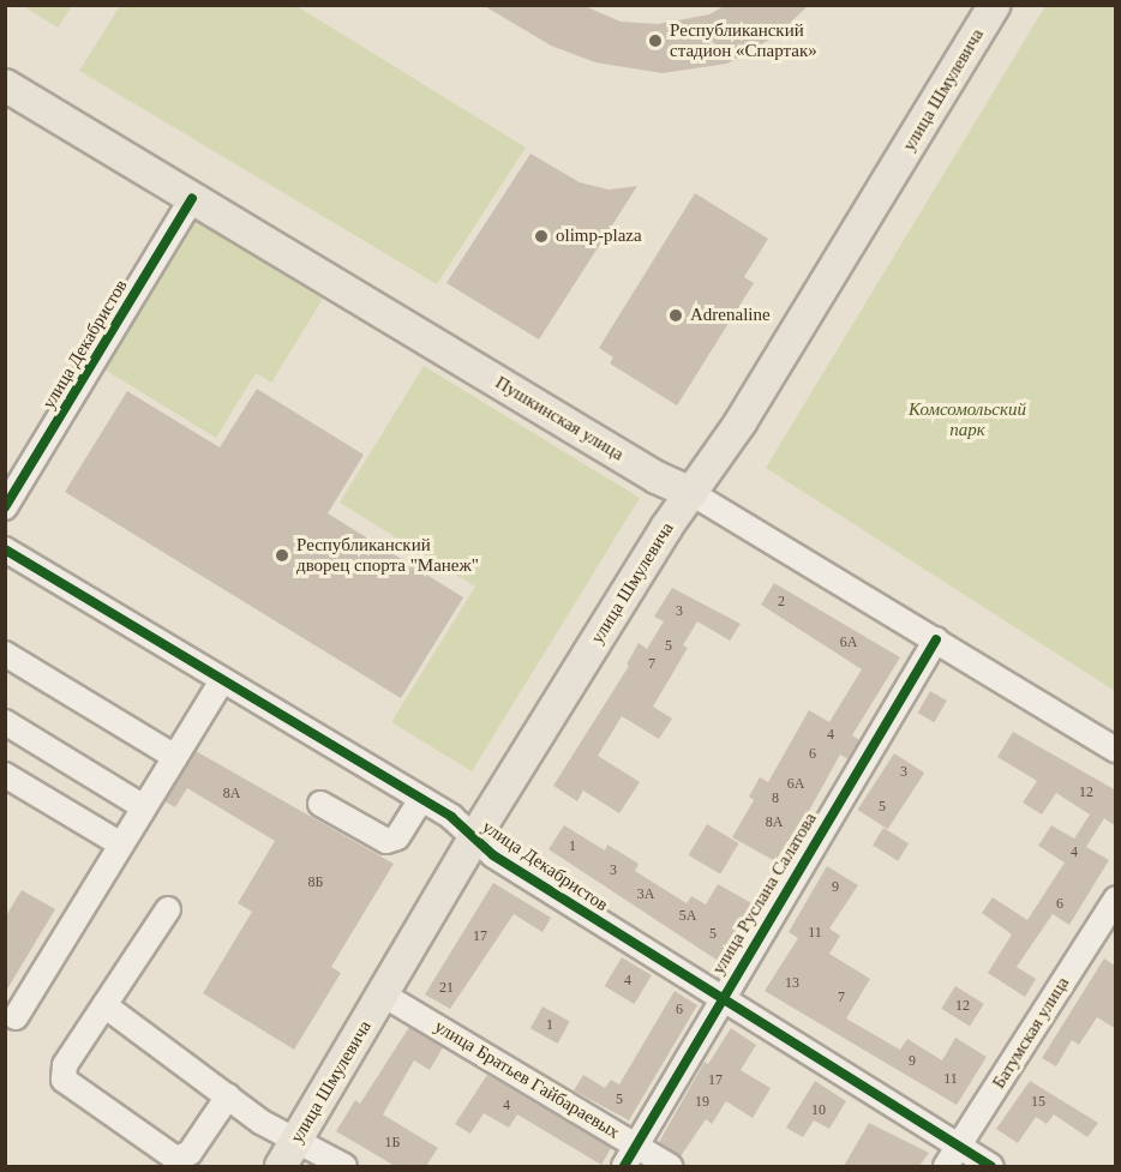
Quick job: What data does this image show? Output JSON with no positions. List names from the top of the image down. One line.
{"streets":{"main road":["улица Шмулевича","Пушкинская улица"],"street":["улица Декабристов","улица Руслана Салатова","Батумская улица","улица Братьев Гайбараевых"]},"crossings":[["улица Шмулевича","улица Декабристов"],["улица Шмулевича","Пушкинская улица"],["улица Шмулевича","улица Братьев Гайбараевых"],["улица Декабристов","Пушкинская улица"],["улица Декабристов","улица Руслана Салатова"],["улица Декабристов","Батумская улица"],["Пушкинская улица","улица Руслана Салатова"],["улица Руслана Салатова","улица Братьев Гайбараевых"]],"parks":["Комсомольский парк"],"places":["Республиканский стадион «Спартак»","olimp-plaza","Adrenaline","Республиканский дворец спорта \"Манеж\""],"house_numbers":["2","3","6А","5","7","4","6","3","6А","12","8А","8","5","8А","1","4","3","8Б","9","3А","6","5А","11","5","17","4","13","21","7","12","6","1","9","11","17","5","19","15","4","10","1Б"]}
